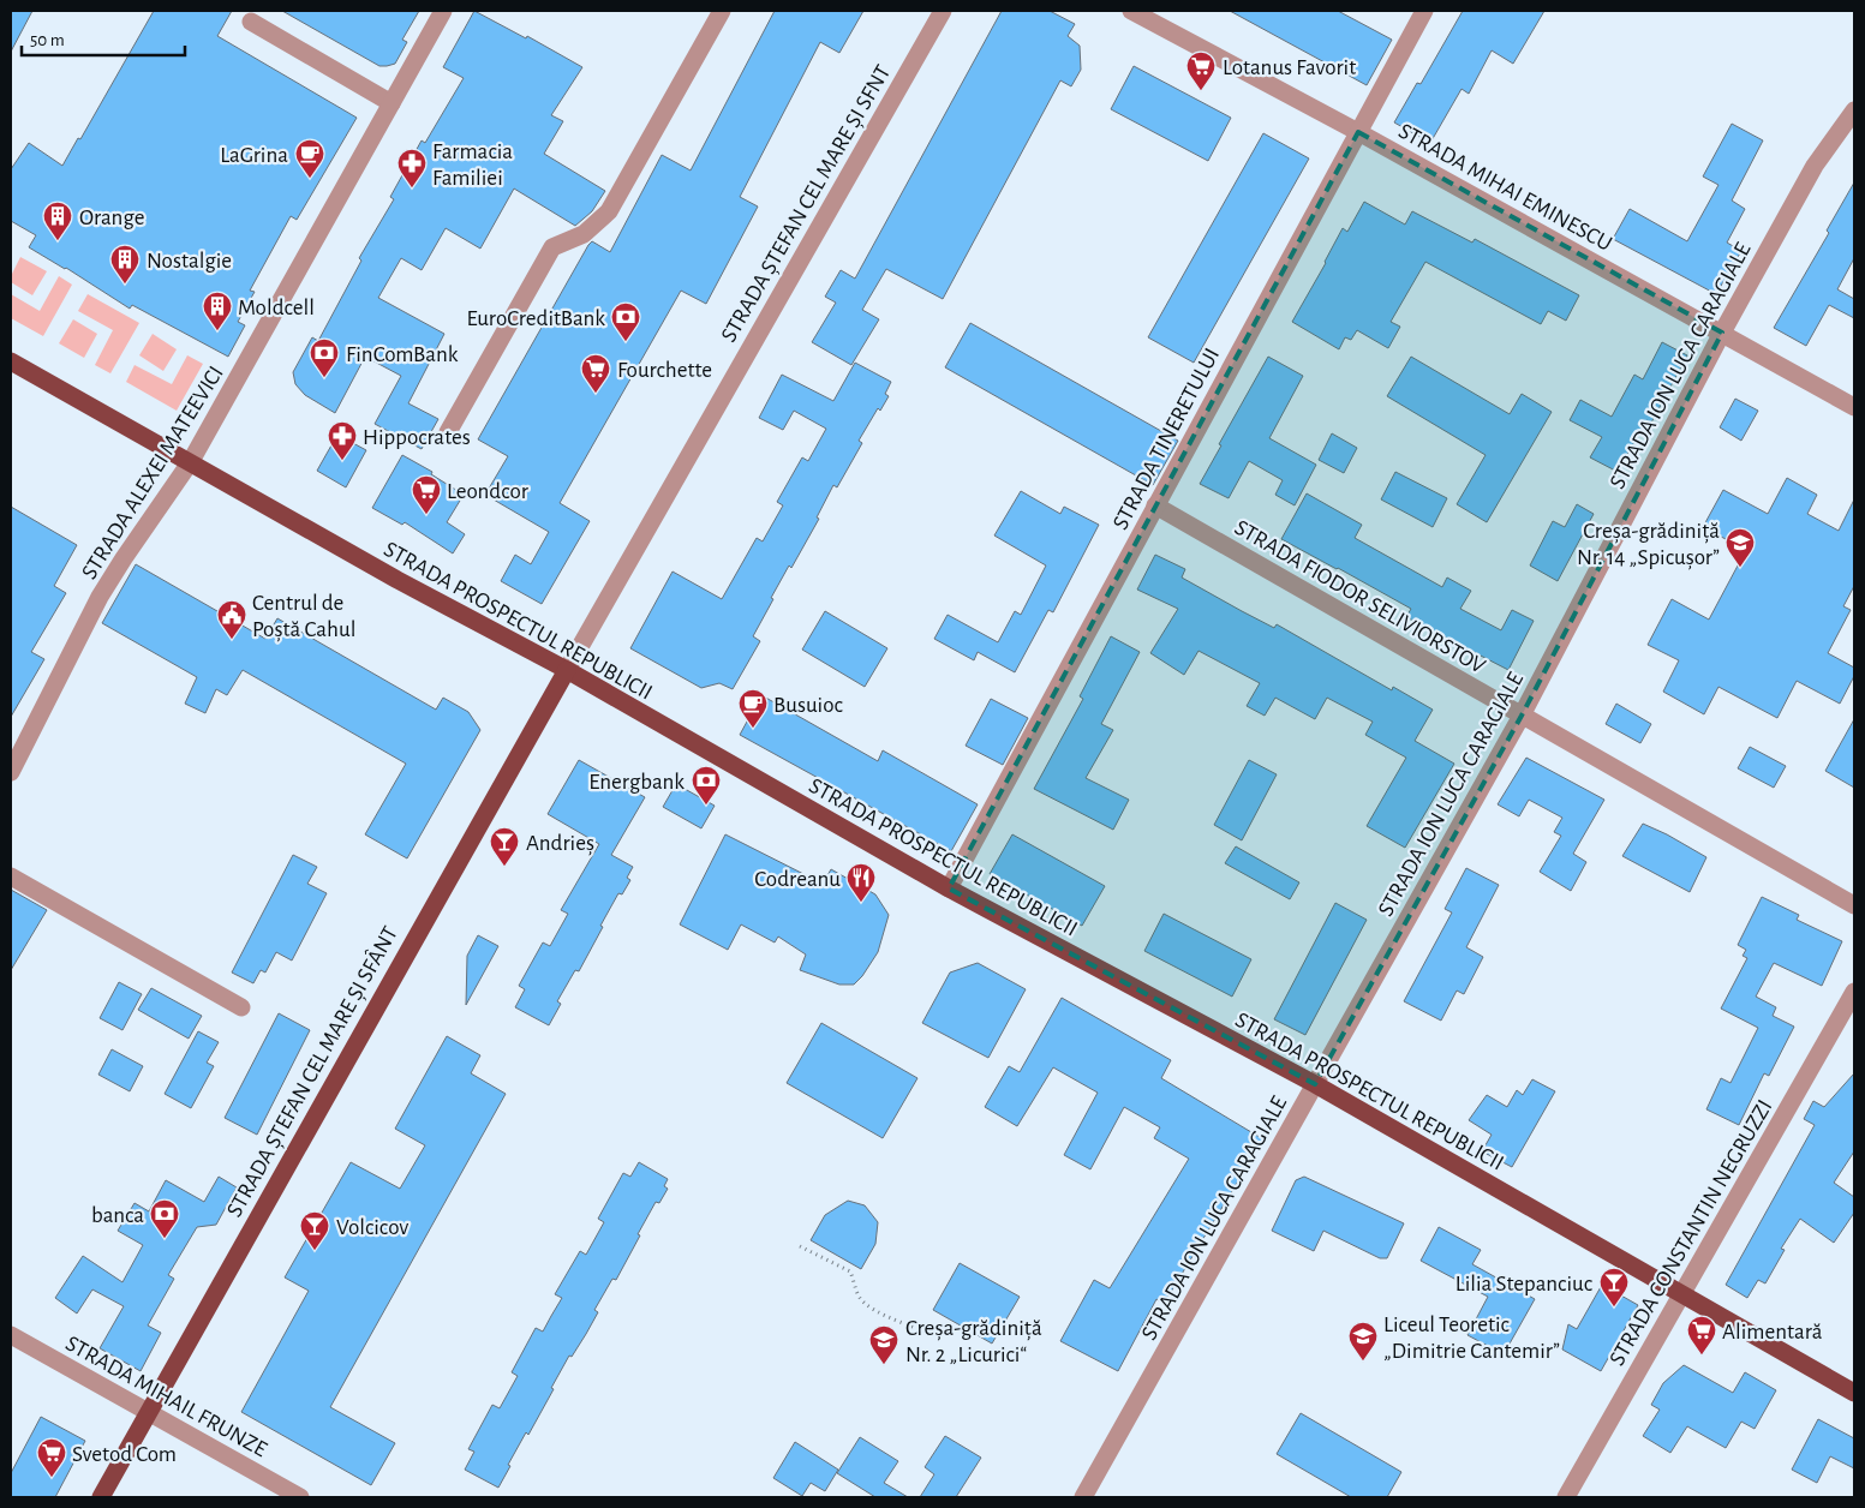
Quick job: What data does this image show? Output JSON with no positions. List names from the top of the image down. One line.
{"streets":{"main road":["STRADA PROSPECTUL REPUBLICII","STRADA ȘTEFAN CEL MARE ȘI SFÂNT"],"street":["STRADA MIHAI EMINESCU","STRADA ȘTEFAN CEL MARE ȘI SFNT","STRADA ION LUCA CARAGIALE","STRADA TINERETULUI","STRADA ALEXEI MATEEVICI","STRADA FIODOR SELIVIORSTOV","STRADA CONSTANTIN NEGRUZZI","STRADA MIHAIL FRUNZE"]},"crossings":[["STRADA MIHAI EMINESCU","STRADA ION LUCA CARAGIALE"],["STRADA MIHAI EMINESCU","STRADA TINERETULUI"],["STRADA ȘTEFAN CEL MARE ȘI SFNT","STRADA PROSPECTUL REPUBLICII"],["STRADA ȘTEFAN CEL MARE ȘI SFNT","STRADA ȘTEFAN CEL MARE ȘI SFÂNT"],["STRADA ION LUCA CARAGIALE","STRADA FIODOR SELIVIORSTOV"],["STRADA ION LUCA CARAGIALE","STRADA PROSPECTUL REPUBLICII"],["STRADA TINERETULUI","STRADA FIODOR SELIVIORSTOV"],["STRADA TINERETULUI","STRADA PROSPECTUL REPUBLICII"],["STRADA ALEXEI MATEEVICI","STRADA PROSPECTUL REPUBLICII"],["STRADA PROSPECTUL REPUBLICII","STRADA ȘTEFAN CEL MARE ȘI SFÂNT"],["STRADA PROSPECTUL REPUBLICII","STRADA CONSTANTIN NEGRUZZI"],["STRADA ȘTEFAN CEL MARE ȘI SFÂNT","STRADA MIHAIL FRUNZE"]],"places":{"supermarket":["Lotanus Favorit","Fourchette","Leondcor","Alimentară","Svetod Com"],"cafe":["LaGrina","Busuioc"],"pharmacy":["Farmacia Familiei","Hippocrates"],"building":["Orange","Nostalgie","Moldcell"],"bank":["EuroCreditBank","FinComBank","Energbank","banca"],"school or university":["Creșa-grădiniță Nr. 14 „Spicușor”","Liceul Teoretic „Dimitrie Cantemir”","Creșa-grădiniță Nr. 2 „Licurici“"],"public building":["Centrul de Poștă Cahul"],"bar":["Andrieș","Volcicov","Lilia Stepanciuc"],"restaurant":["Codreanu"]},"scale_bar":"50 m"}
